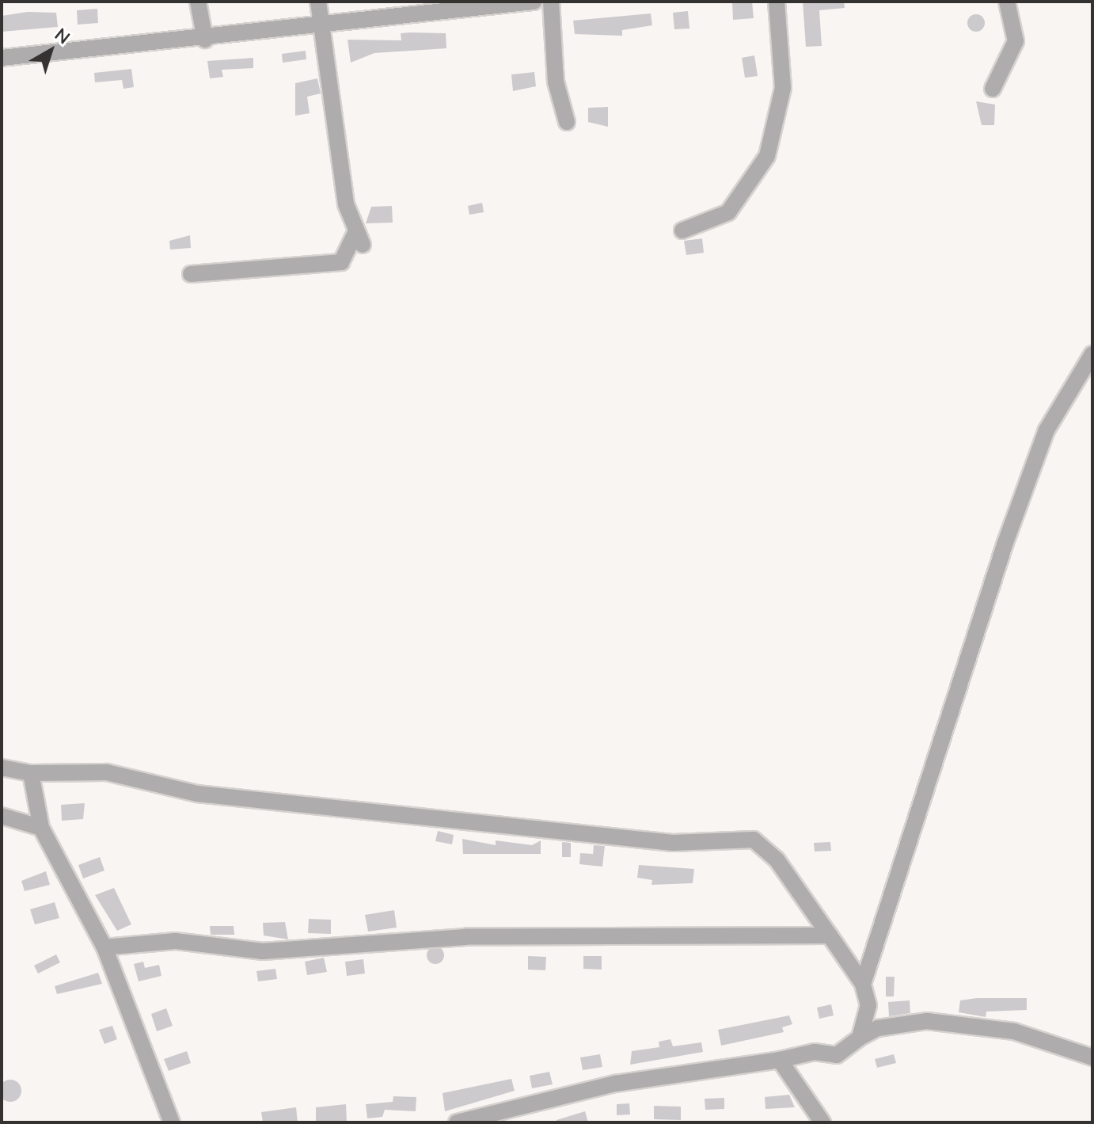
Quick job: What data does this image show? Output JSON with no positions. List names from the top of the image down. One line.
{"north":"top right"}
